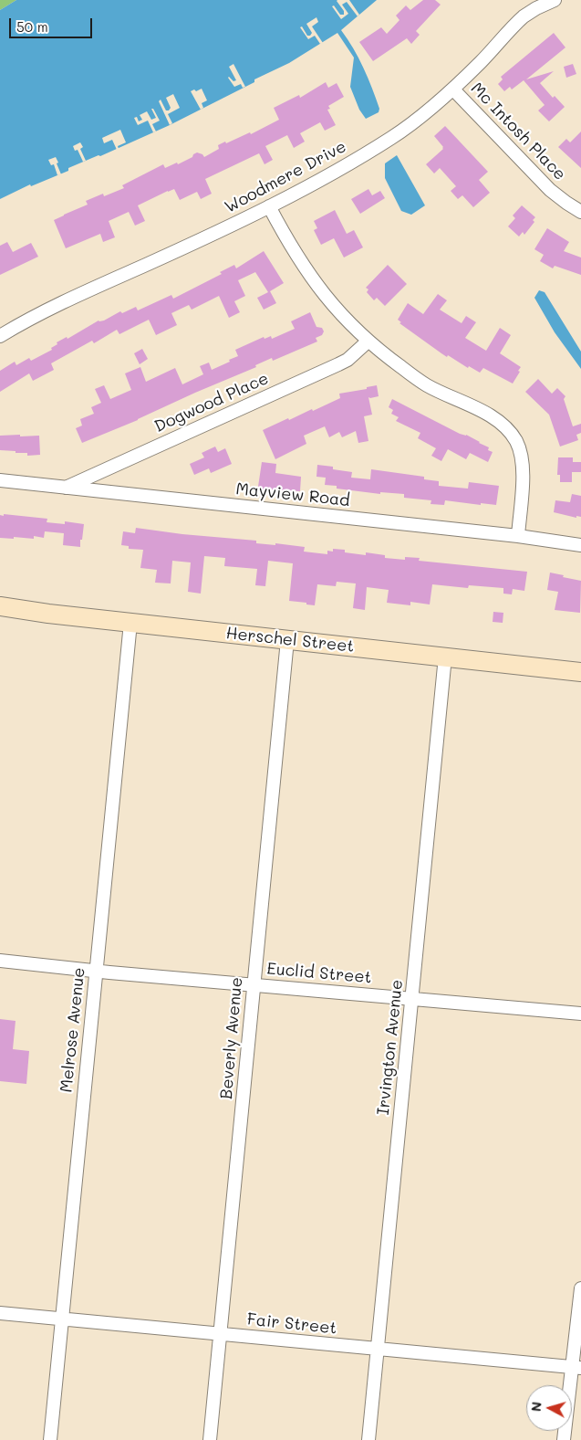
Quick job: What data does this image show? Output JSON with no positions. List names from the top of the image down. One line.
{"streets":{"main road":["Herschel Street"],"street":["Mc Intosh Place","Woodmere Drive","Dogwood Place","Mayview Road","Euclid Street","Melrose Avenue","Beverly Avenue","Irvington Avenue","Fair Street"]},"crossings":[["Mc Intosh Place","Woodmere Drive"],["Dogwood Place","Mayview Road"],["Herschel Street","Melrose Avenue"],["Herschel Street","Beverly Avenue"],["Herschel Street","Irvington Avenue"],["Euclid Street","Melrose Avenue"],["Euclid Street","Beverly Avenue"],["Euclid Street","Irvington Avenue"],["Melrose Avenue","Fair Street"],["Beverly Avenue","Fair Street"],["Irvington Avenue","Fair Street"]],"scale_bar":"50 m","north":"left"}
